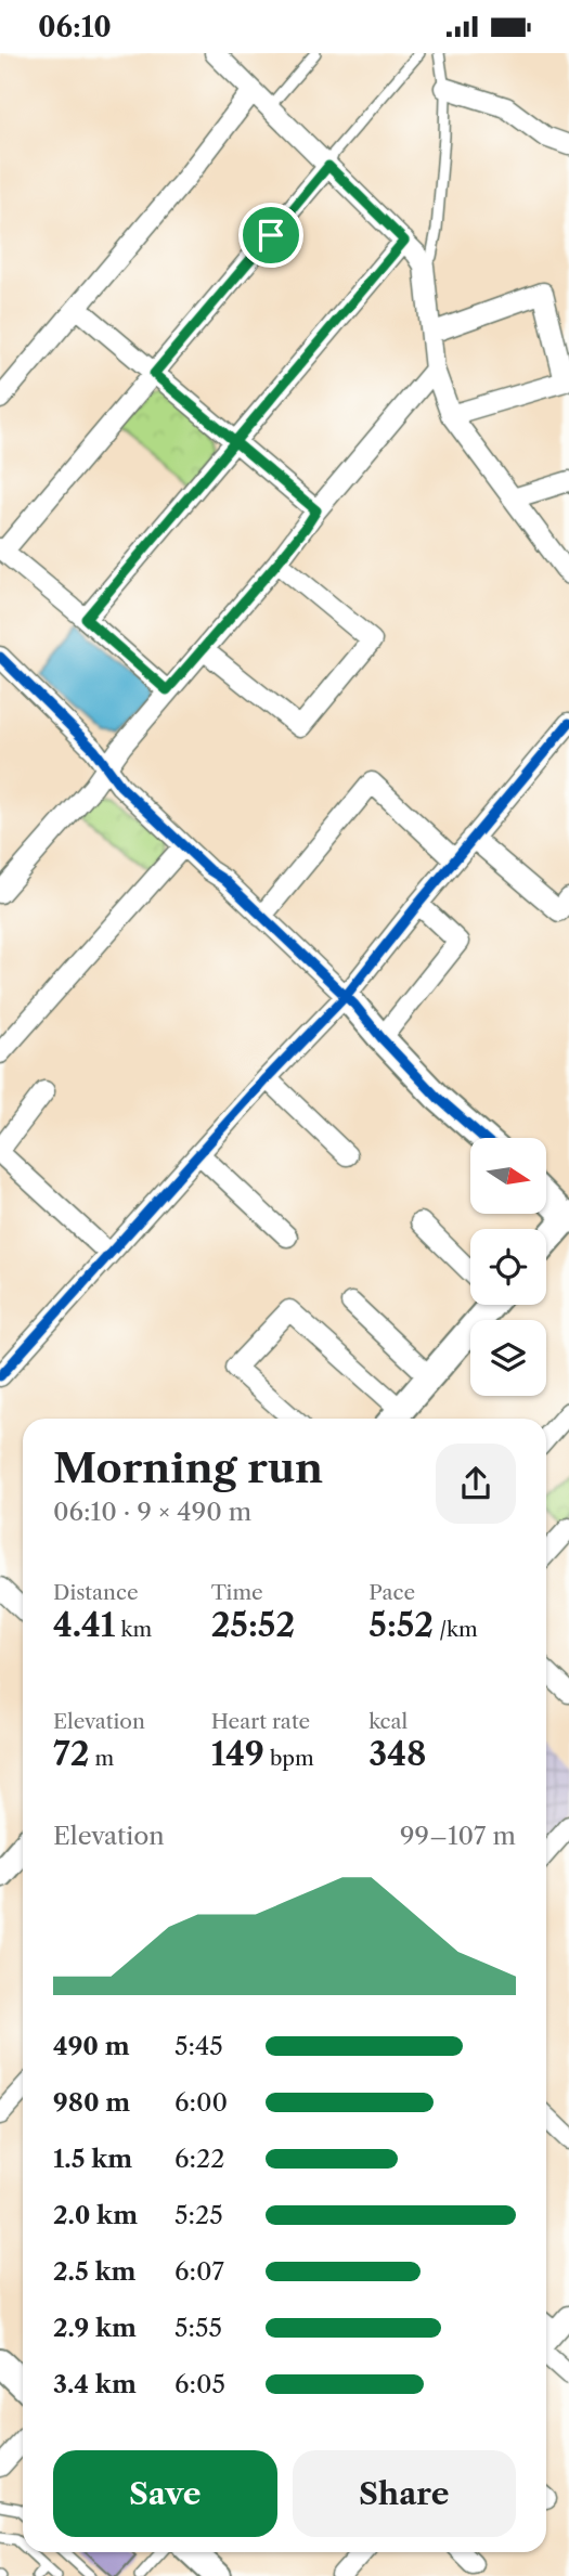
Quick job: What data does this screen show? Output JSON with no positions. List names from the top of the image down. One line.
{"north":"right","page":{"status":"06:10","heading":["Morning run","06:10 · 9 × 490 m"],"stats":[["Distance","4.41 km"],["Time","25:52"],["Pace","5:52 /km"],["Elevation","72 m"],["Heart rate","149 bpm"],["kcal","348"]],"chart":["Elevation","99–107 m"],"list":[{"name":"490 m","note":"5:45"},{"name":"980 m","note":"6:00"},{"name":"1.5 km","note":"6:22"},{"name":"2.0 km","note":"5:25"},{"name":"2.5 km","note":"6:07"},{"name":"2.9 km","note":"5:55"},{"name":"3.4 km","note":"6:05"}],"buttons":["Save","Share"]}}
